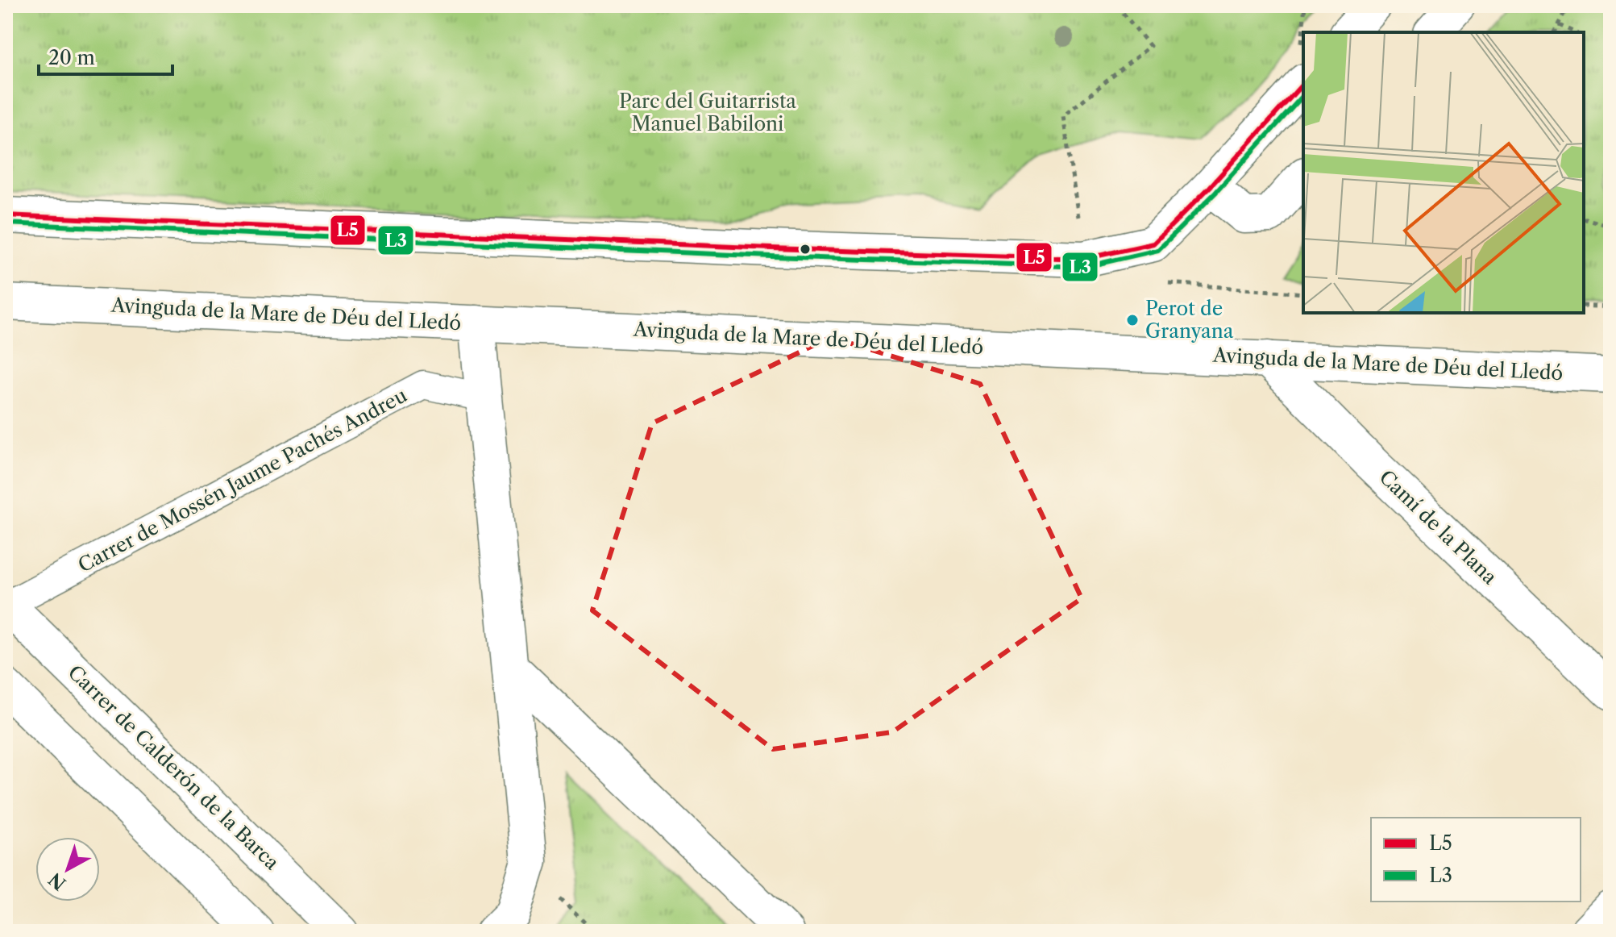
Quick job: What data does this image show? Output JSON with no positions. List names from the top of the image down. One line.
{"streets":{"street":["Avinguda de la Mare de Déu del Lledó","Carrer de Mossén Jaume Pachés Andreu","Camí de la Plana","Carrer de Calderón de la Barca"]},"crossings":[["Avinguda de la Mare de Déu del Lledó","Camí de la Plana"],["Carrer de Mossén Jaume Pachés Andreu","Carrer de Calderón de la Barca"]],"parks":["Parc del Guitarrista Manuel Babiloni"],"places":["Perot de Granyana"],"lines":["transit line L5","transit line L3"],"legend":["L5","L3"],"scale_bar":"20 m","north":"bottom left"}
